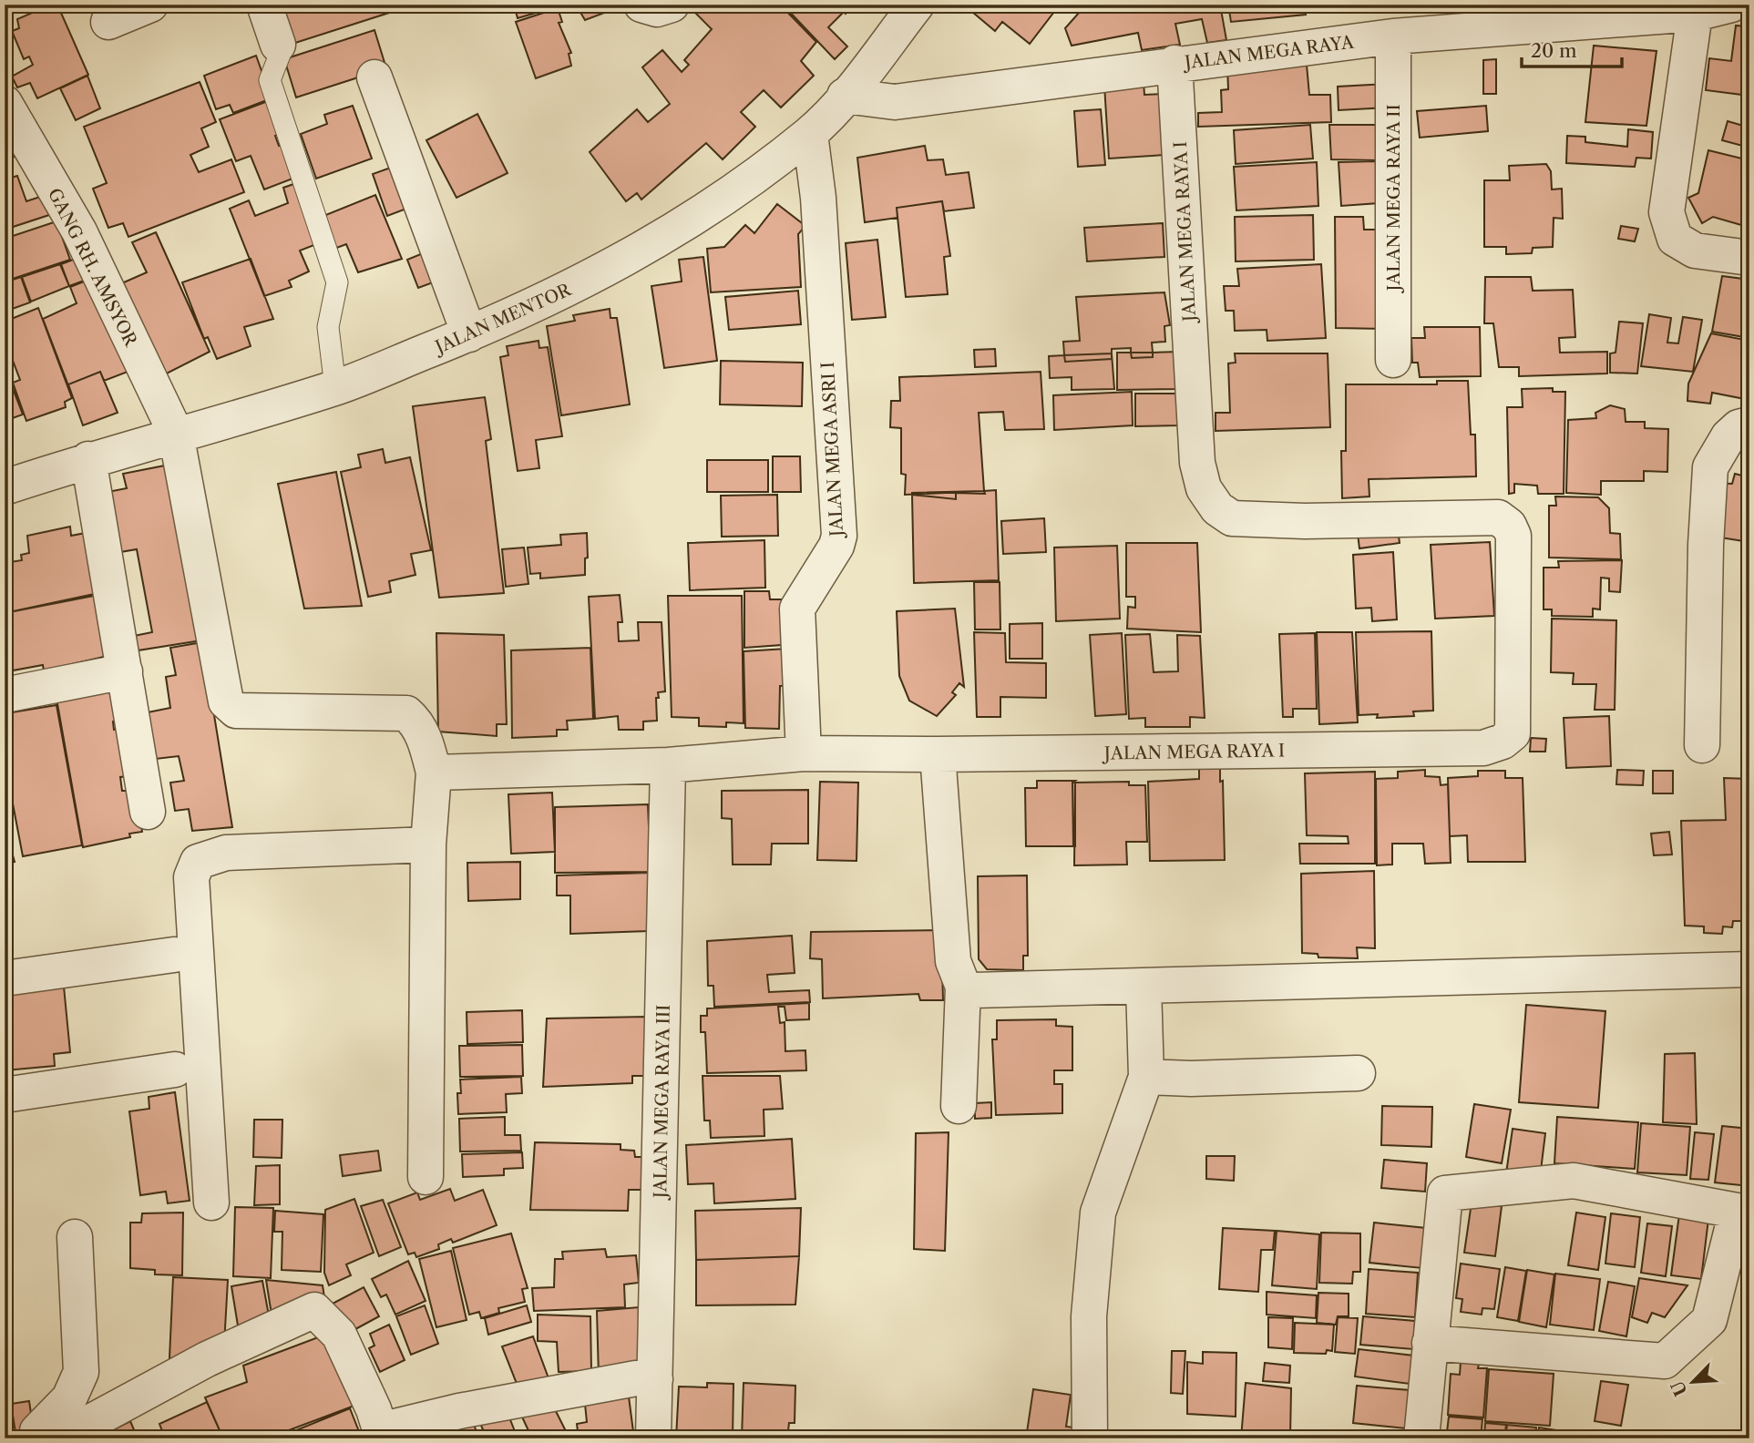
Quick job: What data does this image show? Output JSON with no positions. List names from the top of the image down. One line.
{"streets":{"street":["JALAN MEGA RAYA","JALAN MEGA RAYA II","JALAN MEGA RAYA I","GANG RH. AMSYOR","JALAN MENTOR","JALAN MEGA ASRI I","JALAN MEGA RAYA III"]},"crossings":[["JALAN MEGA RAYA","JALAN MEGA RAYA II"],["JALAN MEGA RAYA","JALAN MEGA RAYA I"],["JALAN MEGA RAYA","JALAN MENTOR"],["GANG RH. AMSYOR","JALAN MENTOR"],["JALAN MENTOR","JALAN MEGA ASRI I"]],"scale_bar":"20 m","north":"bottom left"}
